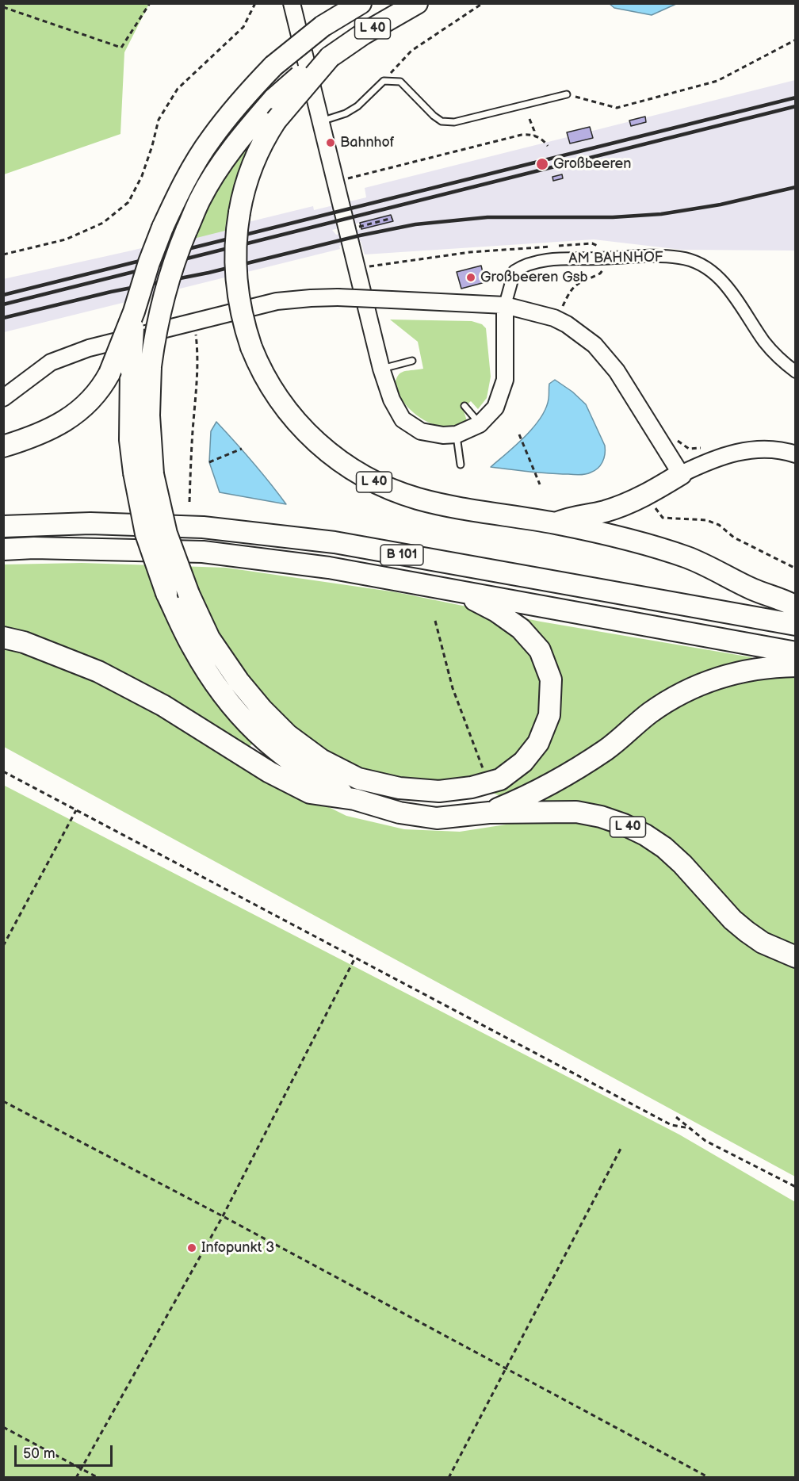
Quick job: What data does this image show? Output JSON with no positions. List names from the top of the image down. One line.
{"streets":{"highway":["L 40","B 101"],"main road":["AM BAHNHOF"]},"places":["Bahnhof","Großbeeren","Großbeeren Gsb","Infopunkt 3"],"scale_bar":"50 m"}
